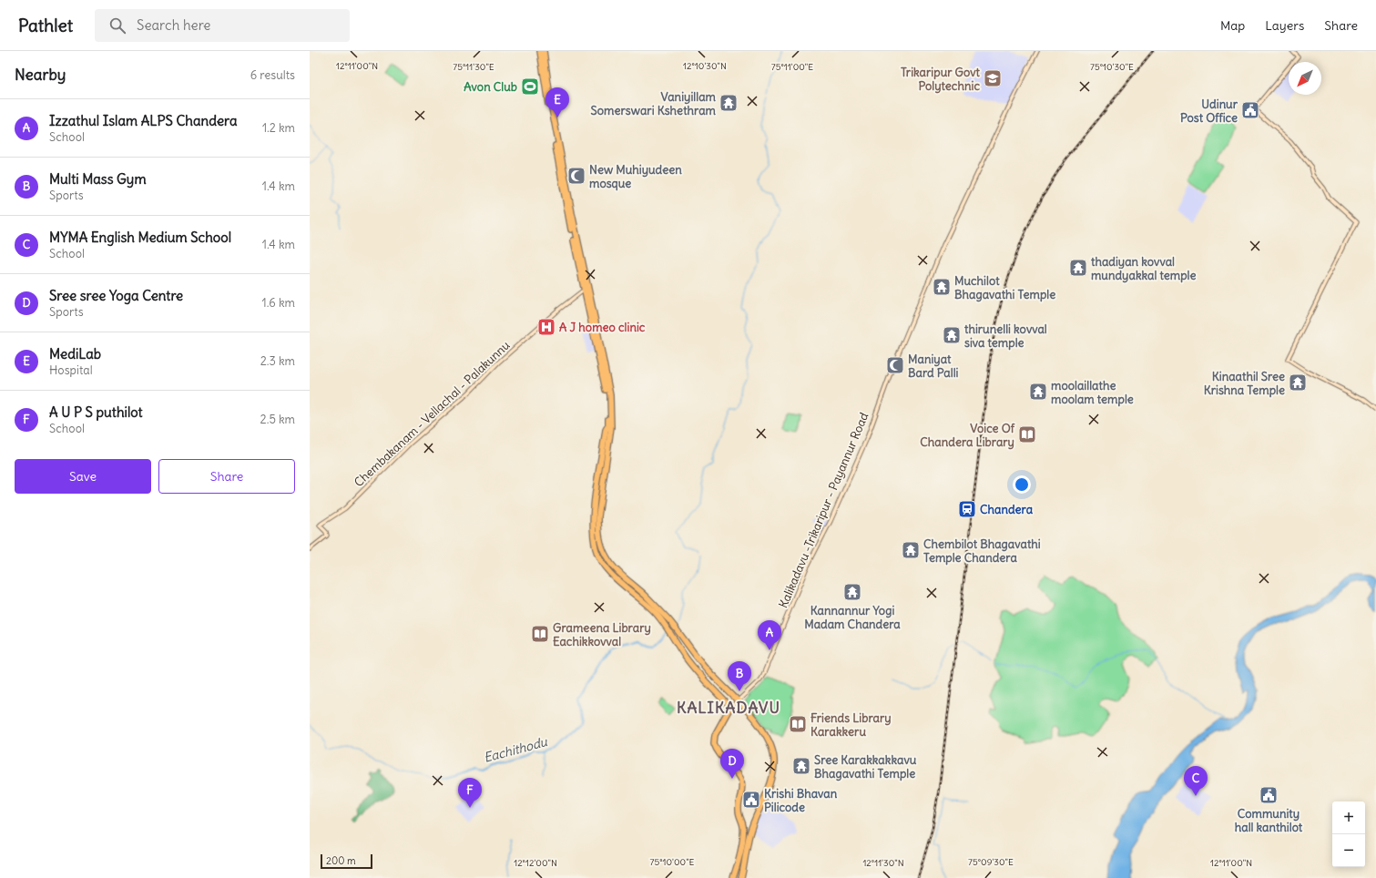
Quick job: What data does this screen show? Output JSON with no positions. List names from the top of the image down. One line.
{"streets":{"main road":["Chembakanam - Vellachal - Palakunnu","Kalikadavu -Trikaripur - Payannur Road"]},"districts":["KALIKADAVU"],"water":["Eachithodu"],"places":{"school or university":["Trikaripur Govt Polytechnic"],"sports":["Avon Club"],"temple":["Vaniyillam Somerswari Kshethram","thadiyan kovval mundyakkal temple","Muchilot Bhagavathi Temple","thirunelli kovval siva temple","Kinaathil Sree Krishna Temple","moolaillathe moolam temple","Chembilot Bhagavathi Temple Chandera","Kannannur Yogi Madam Chandera","Sree Karakkakkavu Bhagavathi Temple"],"public building":["Udinur Post Office","Community hall kanthilot","Krishi Bhavan Pilicode"],"mosque":["New Muhiyudeen mosque","Maniyat Bard Palli"],"hospital":["A J homeo clinic"],"library":["Voice Of Chandera Library","Grameena Library Eachikkovval","Friends Library Karakkeru"],"station":["Chandera"]},"scale_bar":"200 m","north":"bottom left","page":{"header":"Pathlet","search":"Search here","nav":["Map","Layers","Share"],"heading":["Nearby","6 results"],"pins":["E","A","B","D","C","F"],"list":[{"mark":"A","name":"Izzathul Islam ALPS Chandera","note":"School","value":"1.2 km"},{"mark":"B","name":"Multi Mass Gym","note":"Sports","value":"1.4 km"},{"mark":"C","name":"MYMA English Medium School","note":"School","value":"1.4 km"},{"mark":"D","name":"Sree sree Yoga Centre","note":"Sports","value":"1.6 km"},{"mark":"E","name":"MediLab","note":"Hospital","value":"2.3 km"},{"mark":"F","name":"A U P S puthilot","note":"School","value":"2.5 km"}],"buttons":["Save","Share"],"map_buttons":["+","−"],"scale":"200 m"},"coordinates":["12°11'00\"N","12°10'30\"N","75°11'30\"E","75°11'00\"E","75°10'30\"E","75°10'00\"E","75°09'30\"E","12°12'00\"N","12°11'30\"N"]}
